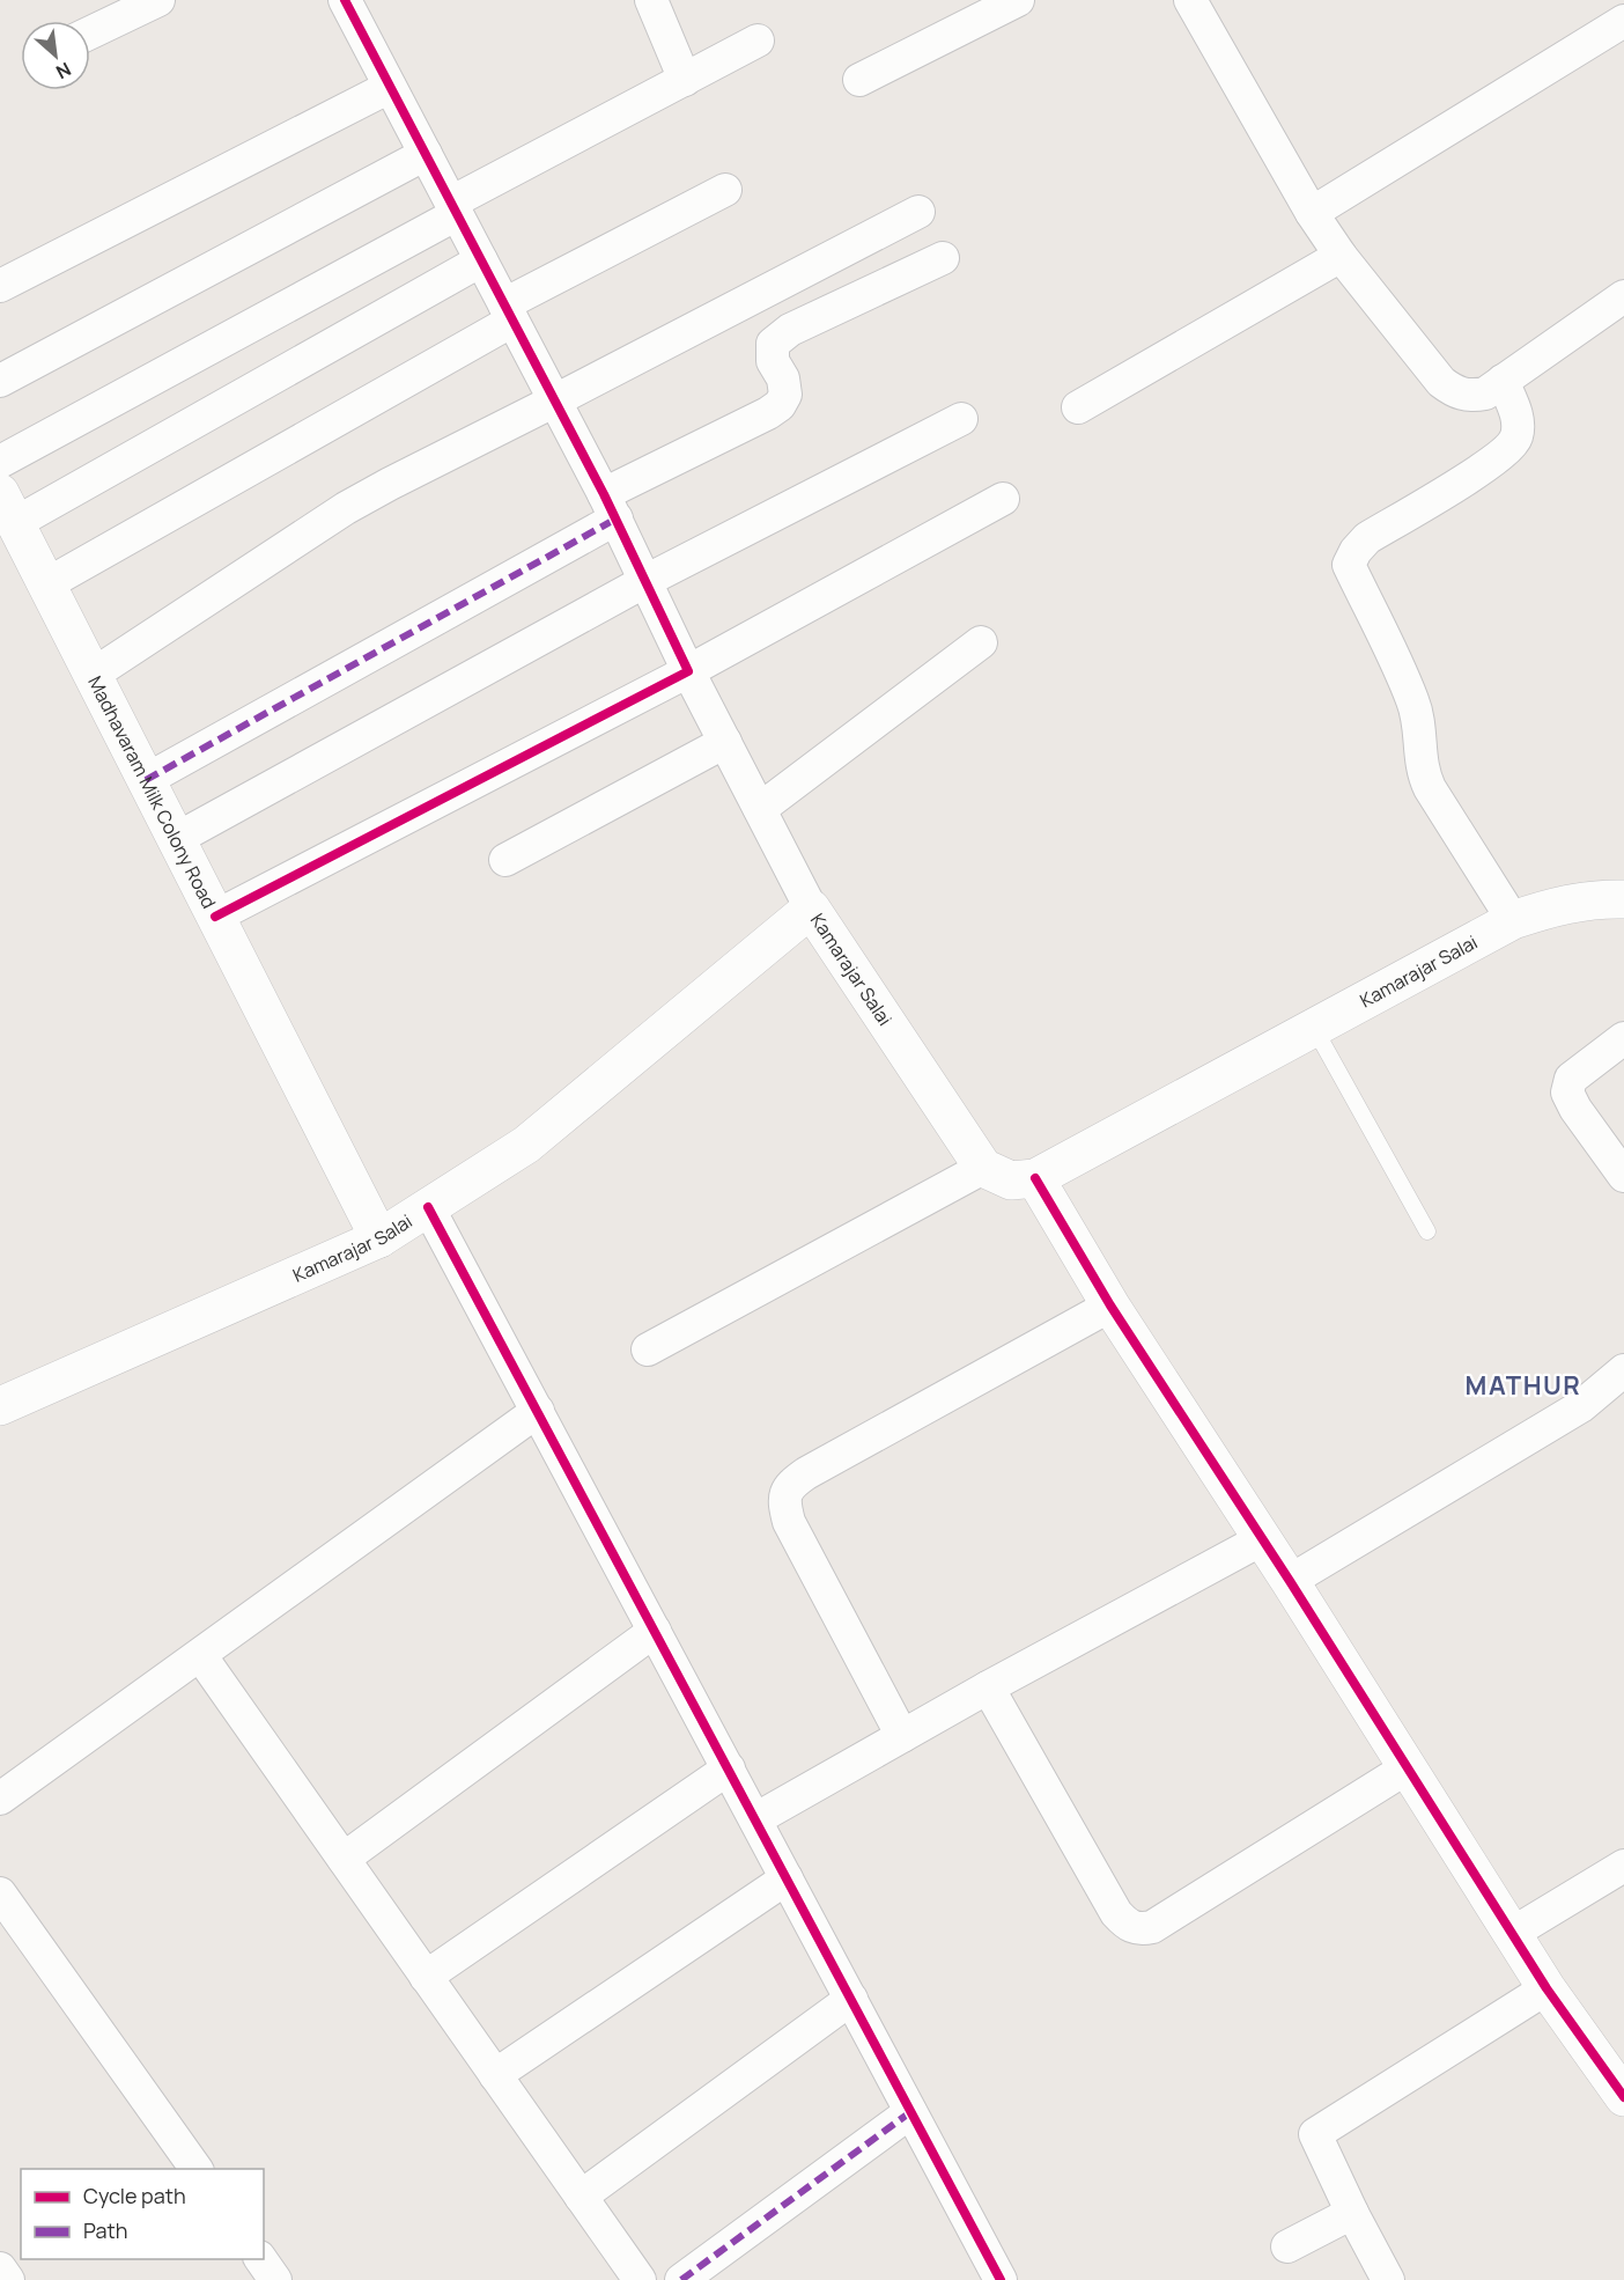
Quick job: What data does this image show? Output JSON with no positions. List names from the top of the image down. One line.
{"streets":{"main road":["Madhavaram Milk Colony Road","Kamarajar Salai"]},"crossings":[["Madhavaram Milk Colony Road","Kamarajar Salai"]],"districts":["MATHUR"],"legend":["Cycle path","Path"],"north":"bottom right"}
